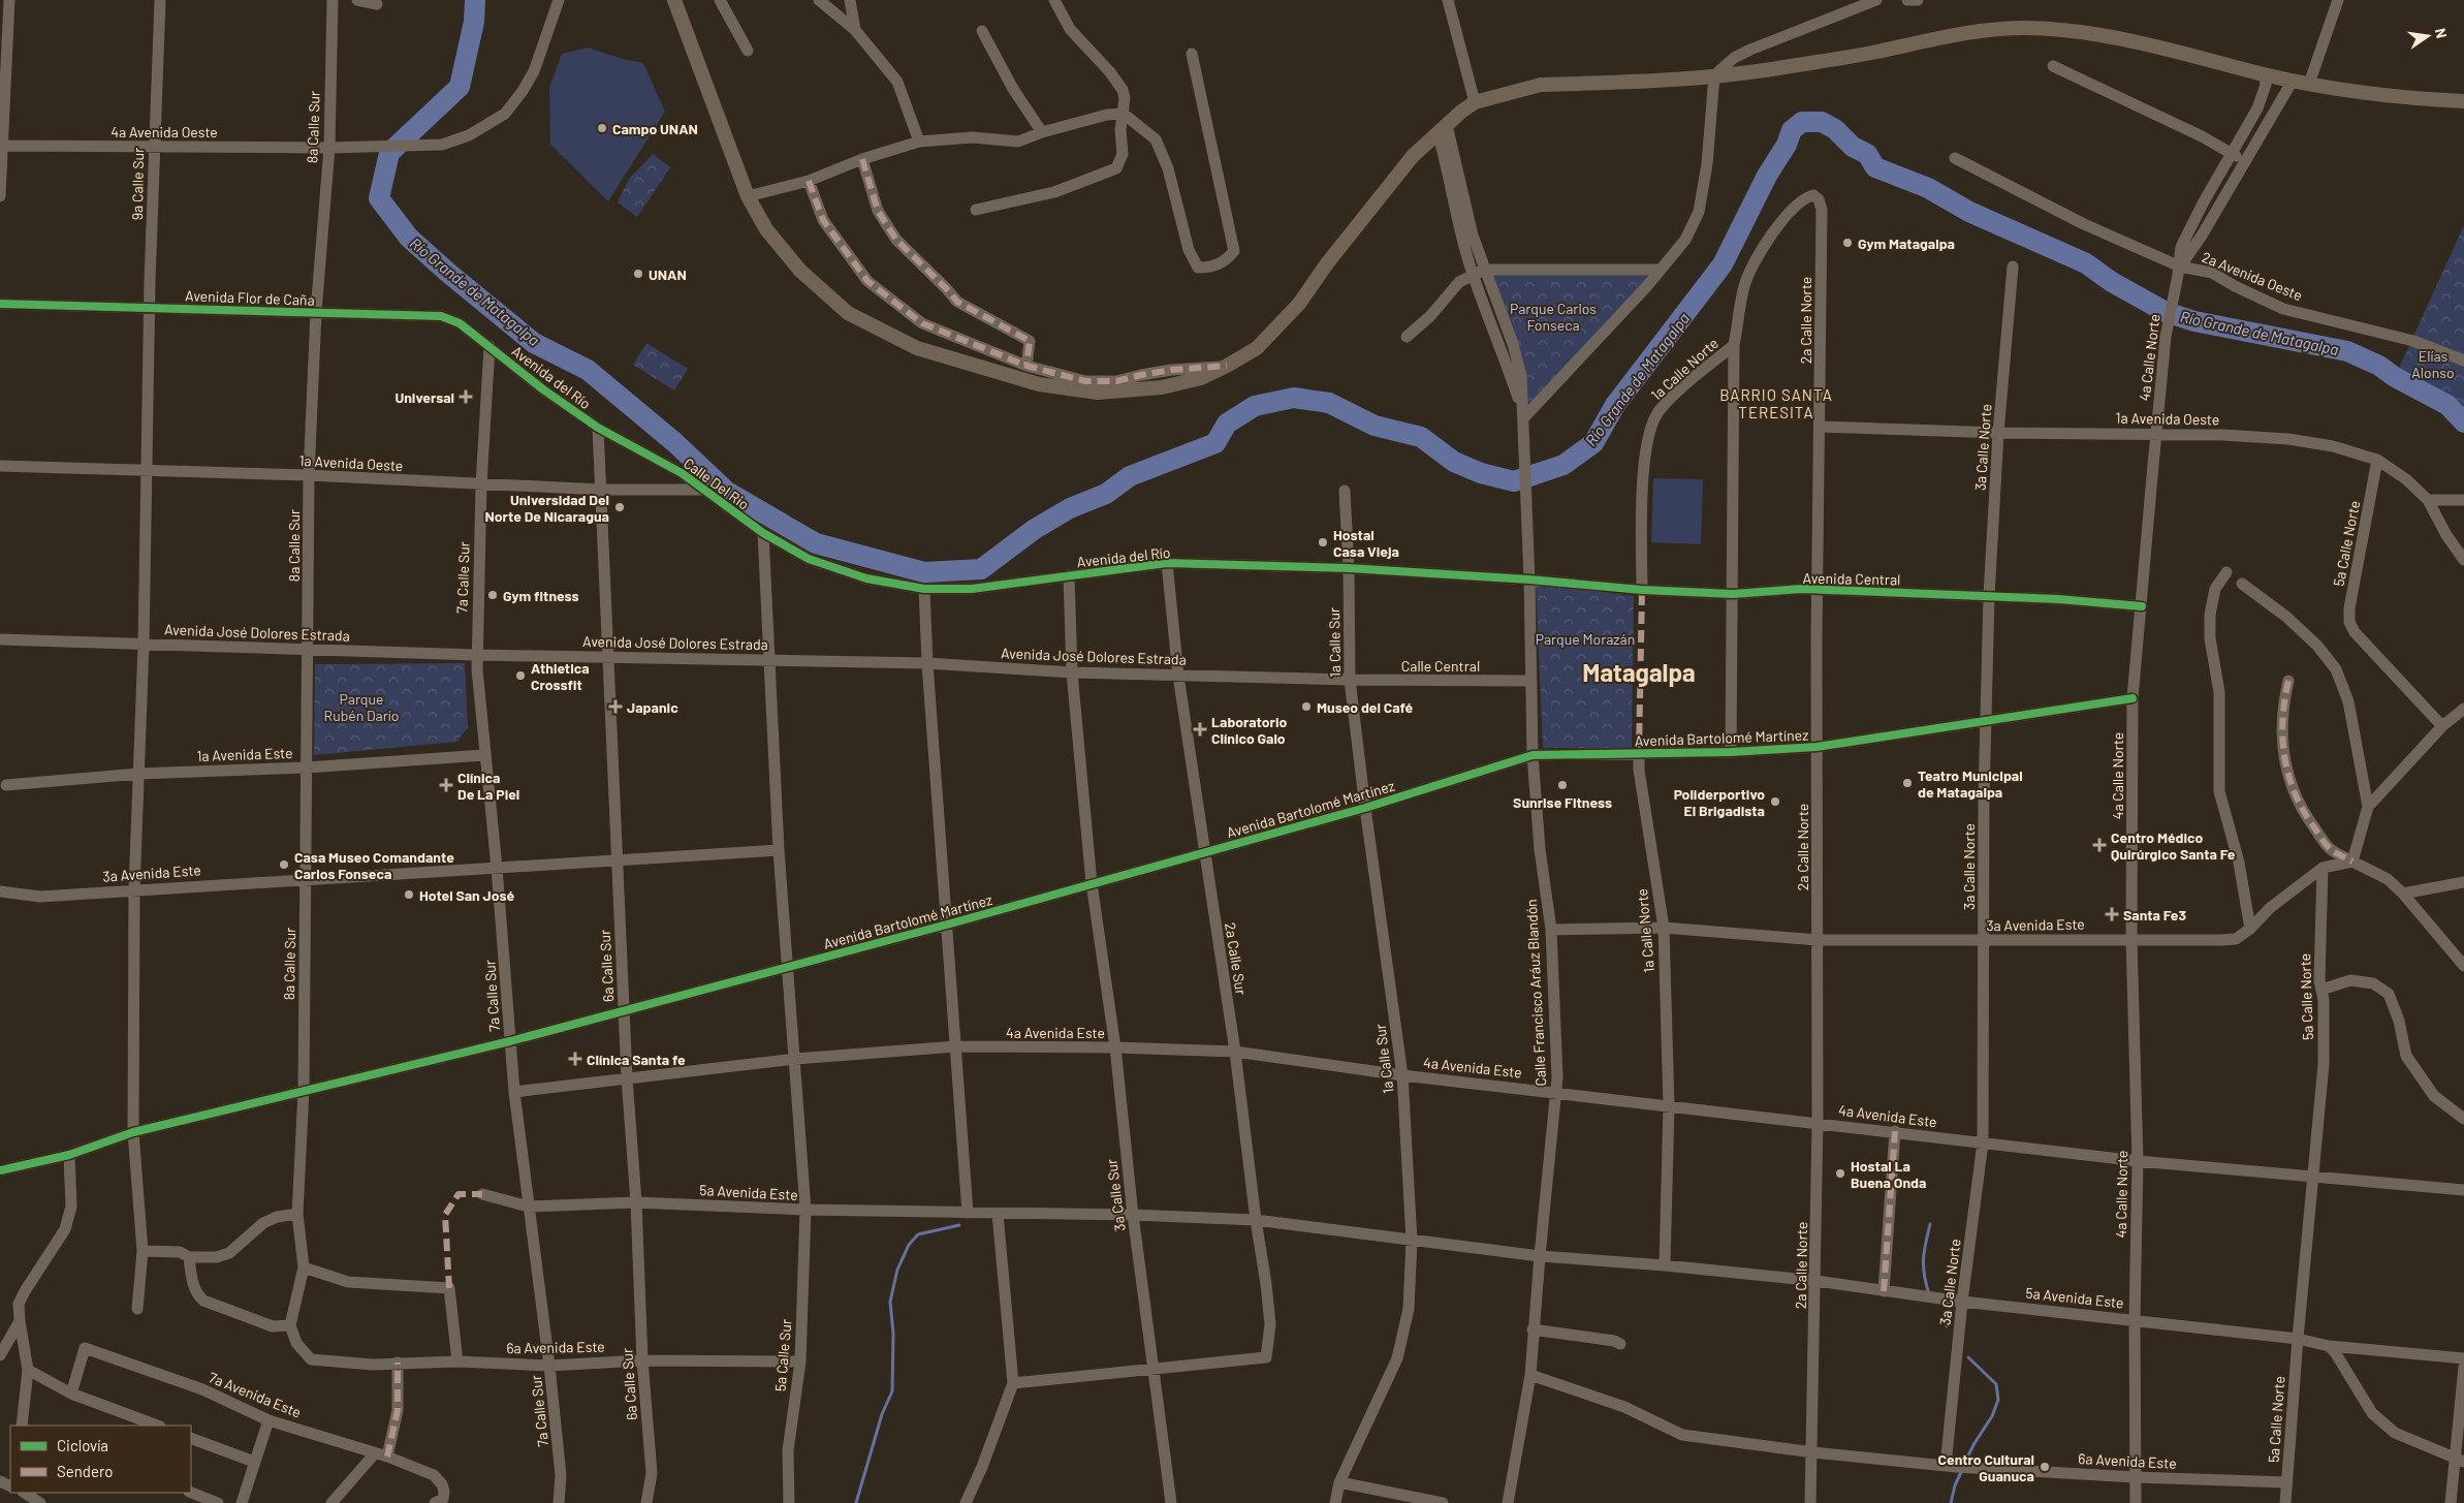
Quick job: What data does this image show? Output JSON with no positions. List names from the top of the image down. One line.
{"streets":{"street":["8a Calle Sur","4a Avenida Oeste","9a Calle Sur","2a Avenida Oeste","Avenida Flor de Caña","2a Calle Norte","4a Calle Norte","1a Calle Norte","Avenida del Río","1a Avenida Oeste","3a Calle Norte","Calle Del Rio","5a Calle Norte","7a Calle Sur","Avenida Central","Avenida José Dolores Estrada","1a Calle Sur","Calle Central","Avenida Bartolomé Martínez","1a Avenida Este","3a Avenida Este","2a Calle Sur","6a Calle Sur","Calle Francisco Aráuz Blandón","4a Avenida Este","5a Avenida Este","3a Calle Sur","6a Avenida Este","5a Calle Sur","7a Avenida Este"]},"crossings":[["8a Calle Sur","4a Avenida Oeste"],["8a Calle Sur","Avenida Flor de Caña"],["8a Calle Sur","1a Avenida Oeste"],["8a Calle Sur","Avenida José Dolores Estrada"],["8a Calle Sur","Avenida Bartolomé Martínez"],["8a Calle Sur","1a Avenida Este"],["8a Calle Sur","3a Avenida Este"],["8a Calle Sur","6a Avenida Este"],["4a Avenida Oeste","9a Calle Sur"],["9a Calle Sur","Avenida Flor de Caña"],["9a Calle Sur","1a Avenida Oeste"],["9a Calle Sur","Avenida José Dolores Estrada"],["9a Calle Sur","Avenida Bartolomé Martínez"],["9a Calle Sur","1a Avenida Este"],["9a Calle Sur","3a Avenida Este"],["2a Avenida Oeste","4a Calle Norte"],["Avenida Flor de Caña","Avenida del Río"],["Avenida Flor de Caña","7a Calle Sur"],["2a Calle Norte","1a Calle Norte"],["2a Calle Norte","1a Avenida Oeste"],["2a Calle Norte","Avenida Central"],["2a Calle Norte","Avenida Bartolomé Martínez"],["2a Calle Norte","3a Avenida Este"],["2a Calle Norte","4a Avenida Este"],["2a Calle Norte","5a Avenida Este"],["2a Calle Norte","6a Avenida Este"],["4a Calle Norte","1a Avenida Oeste"],["4a Calle Norte","Avenida Central"],["4a Calle Norte","Avenida Bartolomé Martínez"],["4a Calle Norte","3a Avenida Este"],["4a Calle Norte","4a Avenida Este"],["4a Calle Norte","5a Avenida Este"],["4a Calle Norte","6a Avenida Este"],["1a Calle Norte","Avenida Central"],["1a Calle Norte","Avenida Bartolomé Martínez"],["1a Calle Norte","3a Avenida Este"],["1a Calle Norte","4a Avenida Este"],["1a Calle Norte","5a Avenida Este"],["Avenida del Río","Calle Del Rio"],["Avenida del Río","7a Calle Sur"],["Avenida del Río","Avenida Central"],["Avenida del Río","1a Calle Sur"],["Avenida del Río","2a Calle Sur"],["Avenida del Río","6a Calle Sur"],["Avenida del Río","Calle Francisco Aráuz Blandón"],["Avenida del Río","3a Calle Sur"],["Avenida del Río","5a Calle Sur"],["1a Avenida Oeste","3a Calle Norte"],["1a Avenida Oeste","Calle Del Rio"],["1a Avenida Oeste","5a Calle Norte"],["1a Avenida Oeste","7a Calle Sur"],["1a Avenida Oeste","6a Calle Sur"],["3a Calle Norte","Avenida Central"],["3a Calle Norte","Avenida Bartolomé Martínez"],["3a Calle Norte","3a Avenida Este"],["3a Calle Norte","4a Avenida Este"],["3a Calle Norte","5a Avenida Este"],["3a Calle Norte","6a Avenida Este"],["Calle Del Rio","6a Calle Sur"],["Calle Del Rio","5a Calle Sur"],["5a Calle Norte","3a Avenida Este"],["5a Calle Norte","4a Avenida Este"],["5a Calle Norte","5a Avenida Este"],["5a Calle Norte","6a Avenida Este"],["7a Calle Sur","Avenida José Dolores Estrada"],["7a Calle Sur","Avenida Bartolomé Martínez"],["7a Calle Sur","1a Avenida Este"],["7a Calle Sur","3a Avenida Este"],["7a Calle Sur","5a Avenida Este"],["7a Calle Sur","6a Avenida Este"],["Avenida Central","Calle Francisco Aráuz Blandón"],["Avenida José Dolores Estrada","1a Calle Sur"],["Avenida José Dolores Estrada","Calle Central"],["Avenida José Dolores Estrada","2a Calle Sur"],["Avenida José Dolores Estrada","6a Calle Sur"],["Avenida José Dolores Estrada","3a Calle Sur"],["Avenida José Dolores Estrada","5a Calle Sur"],["1a Calle Sur","Calle Central"],["1a Calle Sur","Avenida Bartolomé Martínez"],["1a Calle Sur","4a Avenida Este"],["1a Calle Sur","5a Avenida Este"],["Calle Central","Calle Francisco Aráuz Blandón"],["Avenida Bartolomé Martínez","2a Calle Sur"],["Avenida Bartolomé Martínez","6a Calle Sur"],["Avenida Bartolomé Martínez","Calle Francisco Aráuz Blandón"],["Avenida Bartolomé Martínez","3a Calle Sur"],["Avenida Bartolomé Martínez","5a Calle Sur"],["3a Avenida Este","6a Calle Sur"],["3a Avenida Este","Calle Francisco Aráuz Blandón"],["3a Avenida Este","5a Calle Sur"],["2a Calle Sur","4a Avenida Este"],["2a Calle Sur","5a Avenida Este"],["2a Calle Sur","3a Calle Sur"],["6a Calle Sur","4a Avenida Este"],["6a Calle Sur","5a Avenida Este"],["6a Calle Sur","6a Avenida Este"],["Calle Francisco Aráuz Blandón","4a Avenida Este"],["Calle Francisco Aráuz Blandón","5a Avenida Este"],["Calle Francisco Aráuz Blandón","6a Avenida Este"],["4a Avenida Este","3a Calle Sur"],["4a Avenida Este","5a Calle Sur"],["5a Avenida Este","3a Calle Sur"],["5a Avenida Este","5a Calle Sur"],["6a Avenida Este","5a Calle Sur"]],"districts":["BARRIO SANTA TERESITA","Matagalpa"],"water":["Río Grande de Matagalpa"],"parks":["Parque Carlos Fonseca","Elías Alonso","Parque Morazán","Parque Rubén Darío"],"places":{"other":["Campo UNAN","Gym Matagalpa","UNAN","Universidad Del Norte De Nicaragua","Hostal Casa Vieja","Gym fitness","Athletica Crossfit","Museo del Café","Teatro Municipal de Matagalpa","Sunrise Fitness","Poliderportivo El Brigadista","Casa Museo Comandante Carlos Fonseca","Hotel San José","Hostal La Buena Onda","Centro Cultural Guanuca"],"health":["Universal","Japanic","Laboratorio Clínico Galo","Clínica De La Piel","Centro Médico Quirúrgico Santa Fe","Santa Fe3","Clínica Santa fe"]},"legend":["Ciclovía","Sendero"],"north":"right"}
